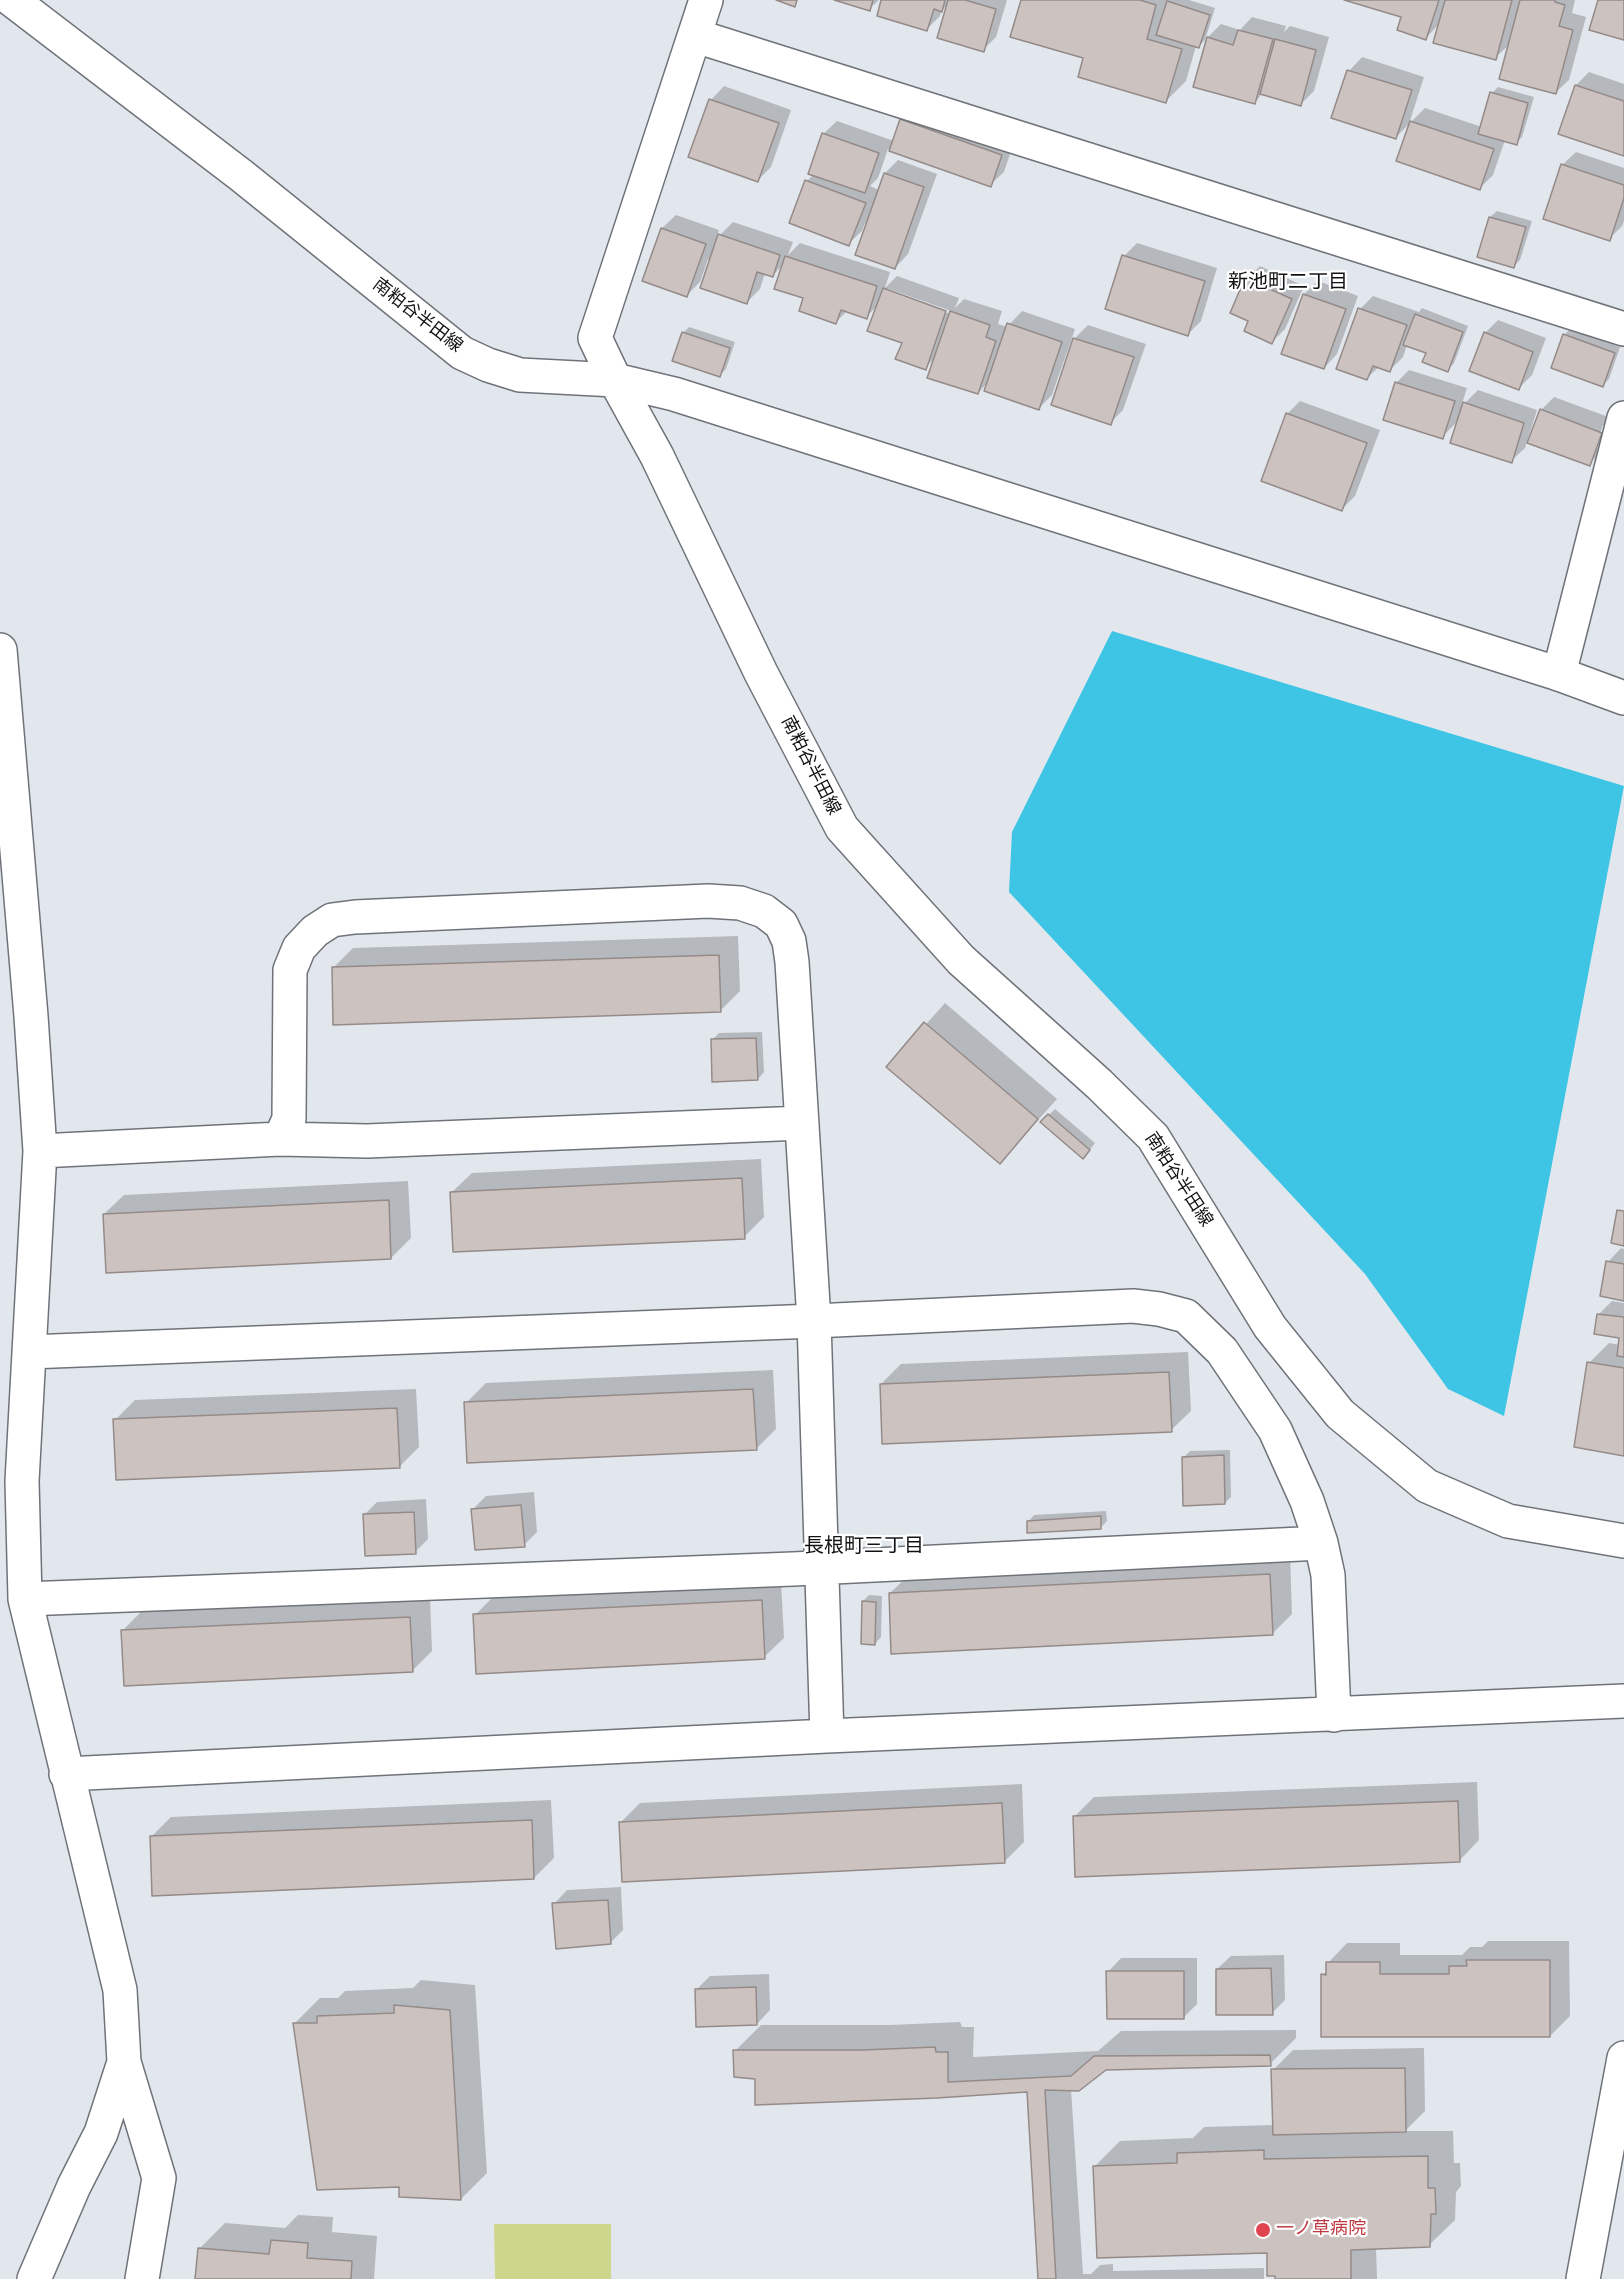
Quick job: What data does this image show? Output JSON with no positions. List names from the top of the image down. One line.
{"streets":{"street":["南粕谷半田線"]},"districts":["新池町二丁目","長根町三丁目"],"places":["一ノ草病院"]}
